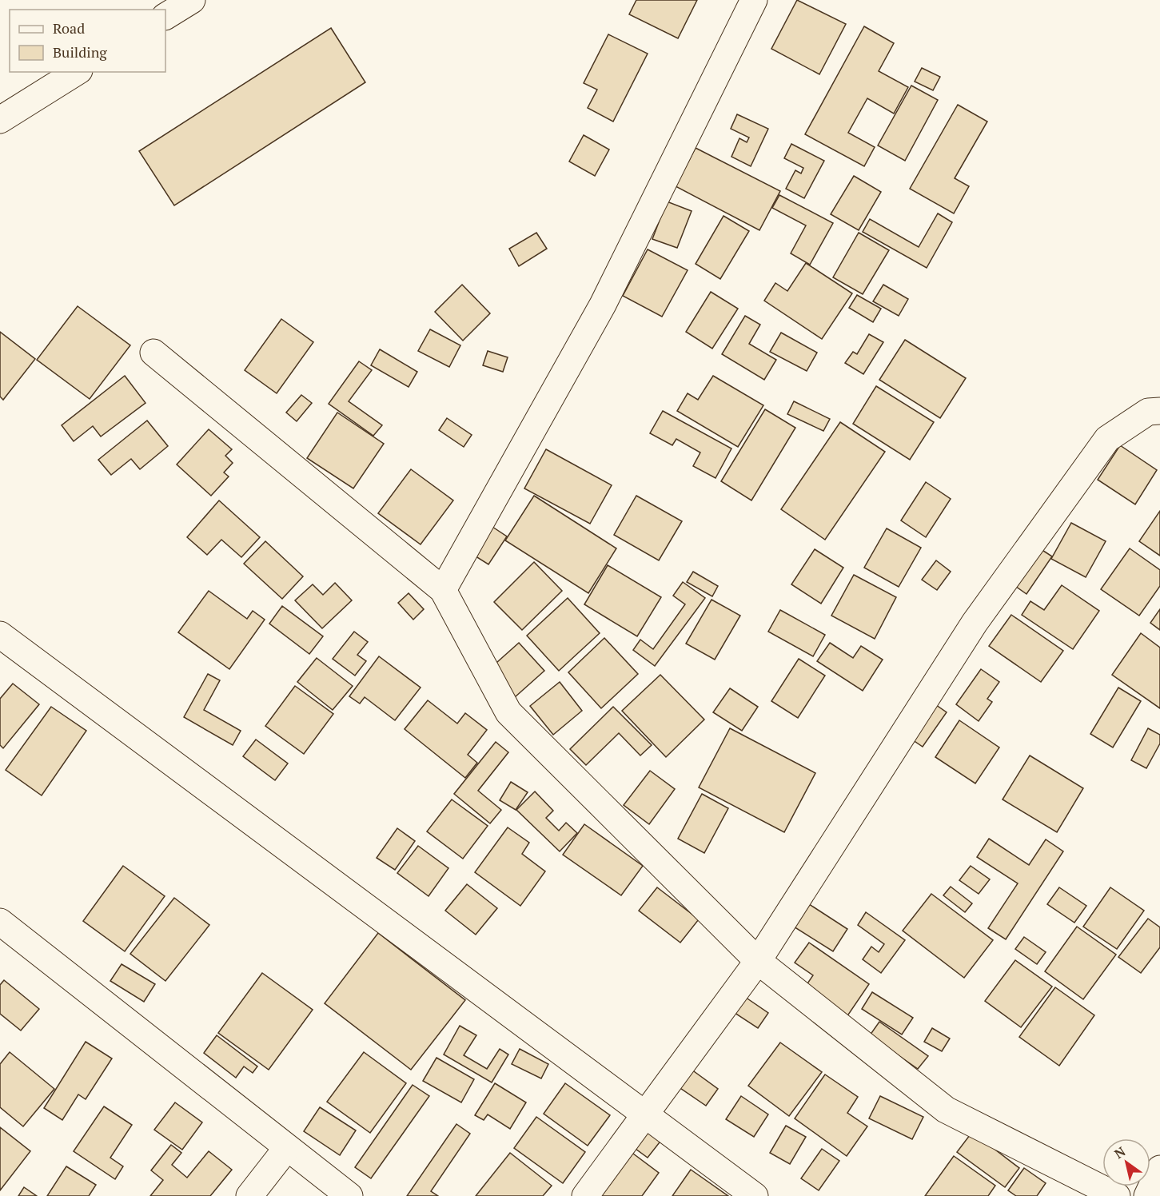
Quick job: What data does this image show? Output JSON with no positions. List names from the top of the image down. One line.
{"legend":["Road","Building"],"north":"top left"}
